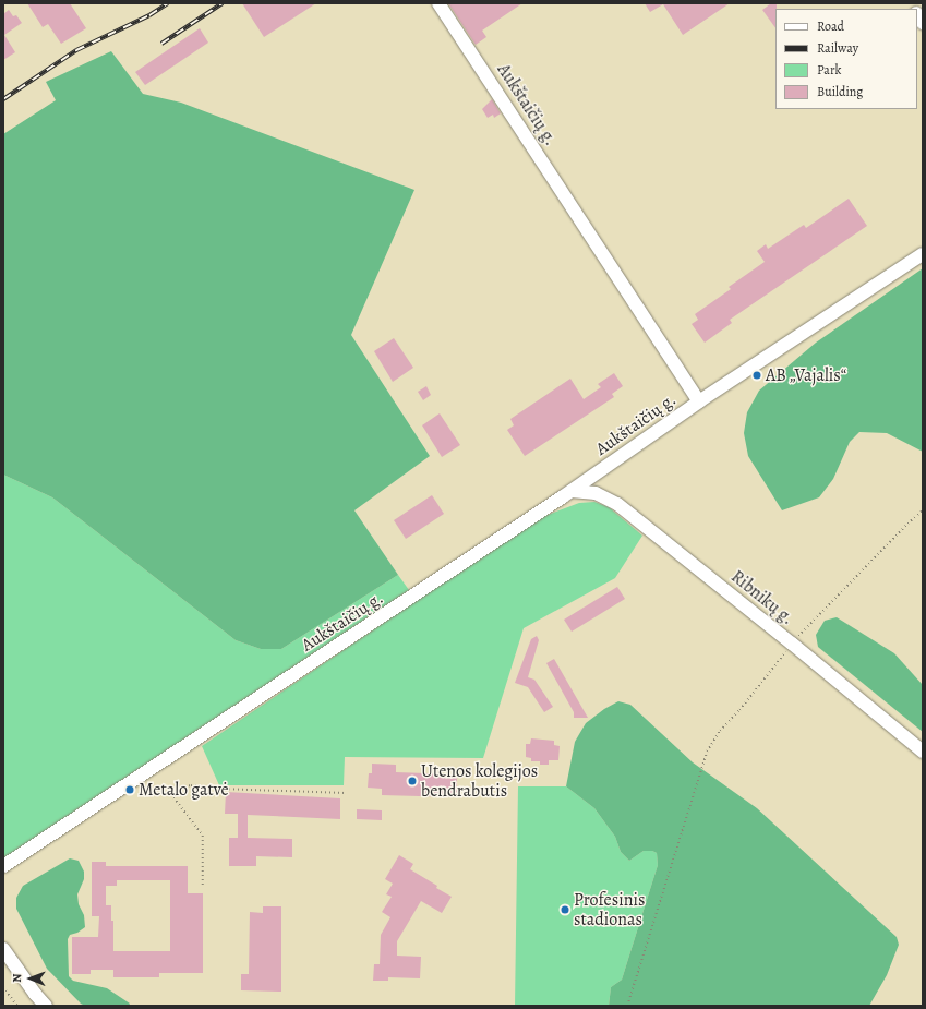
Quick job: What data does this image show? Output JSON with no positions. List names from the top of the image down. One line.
{"streets":{"street":["Aukštaičių g.","Ribnikų g."]},"crossings":[["Aukštaičių g.","Ribnikų g."]],"places":["AB „Vajalis“","Utenos kolegijos bendrabutis","Metalo gatvė","Profesinis stadionas"],"legend":["Road","Railway","Park","Building"],"north":"left"}
